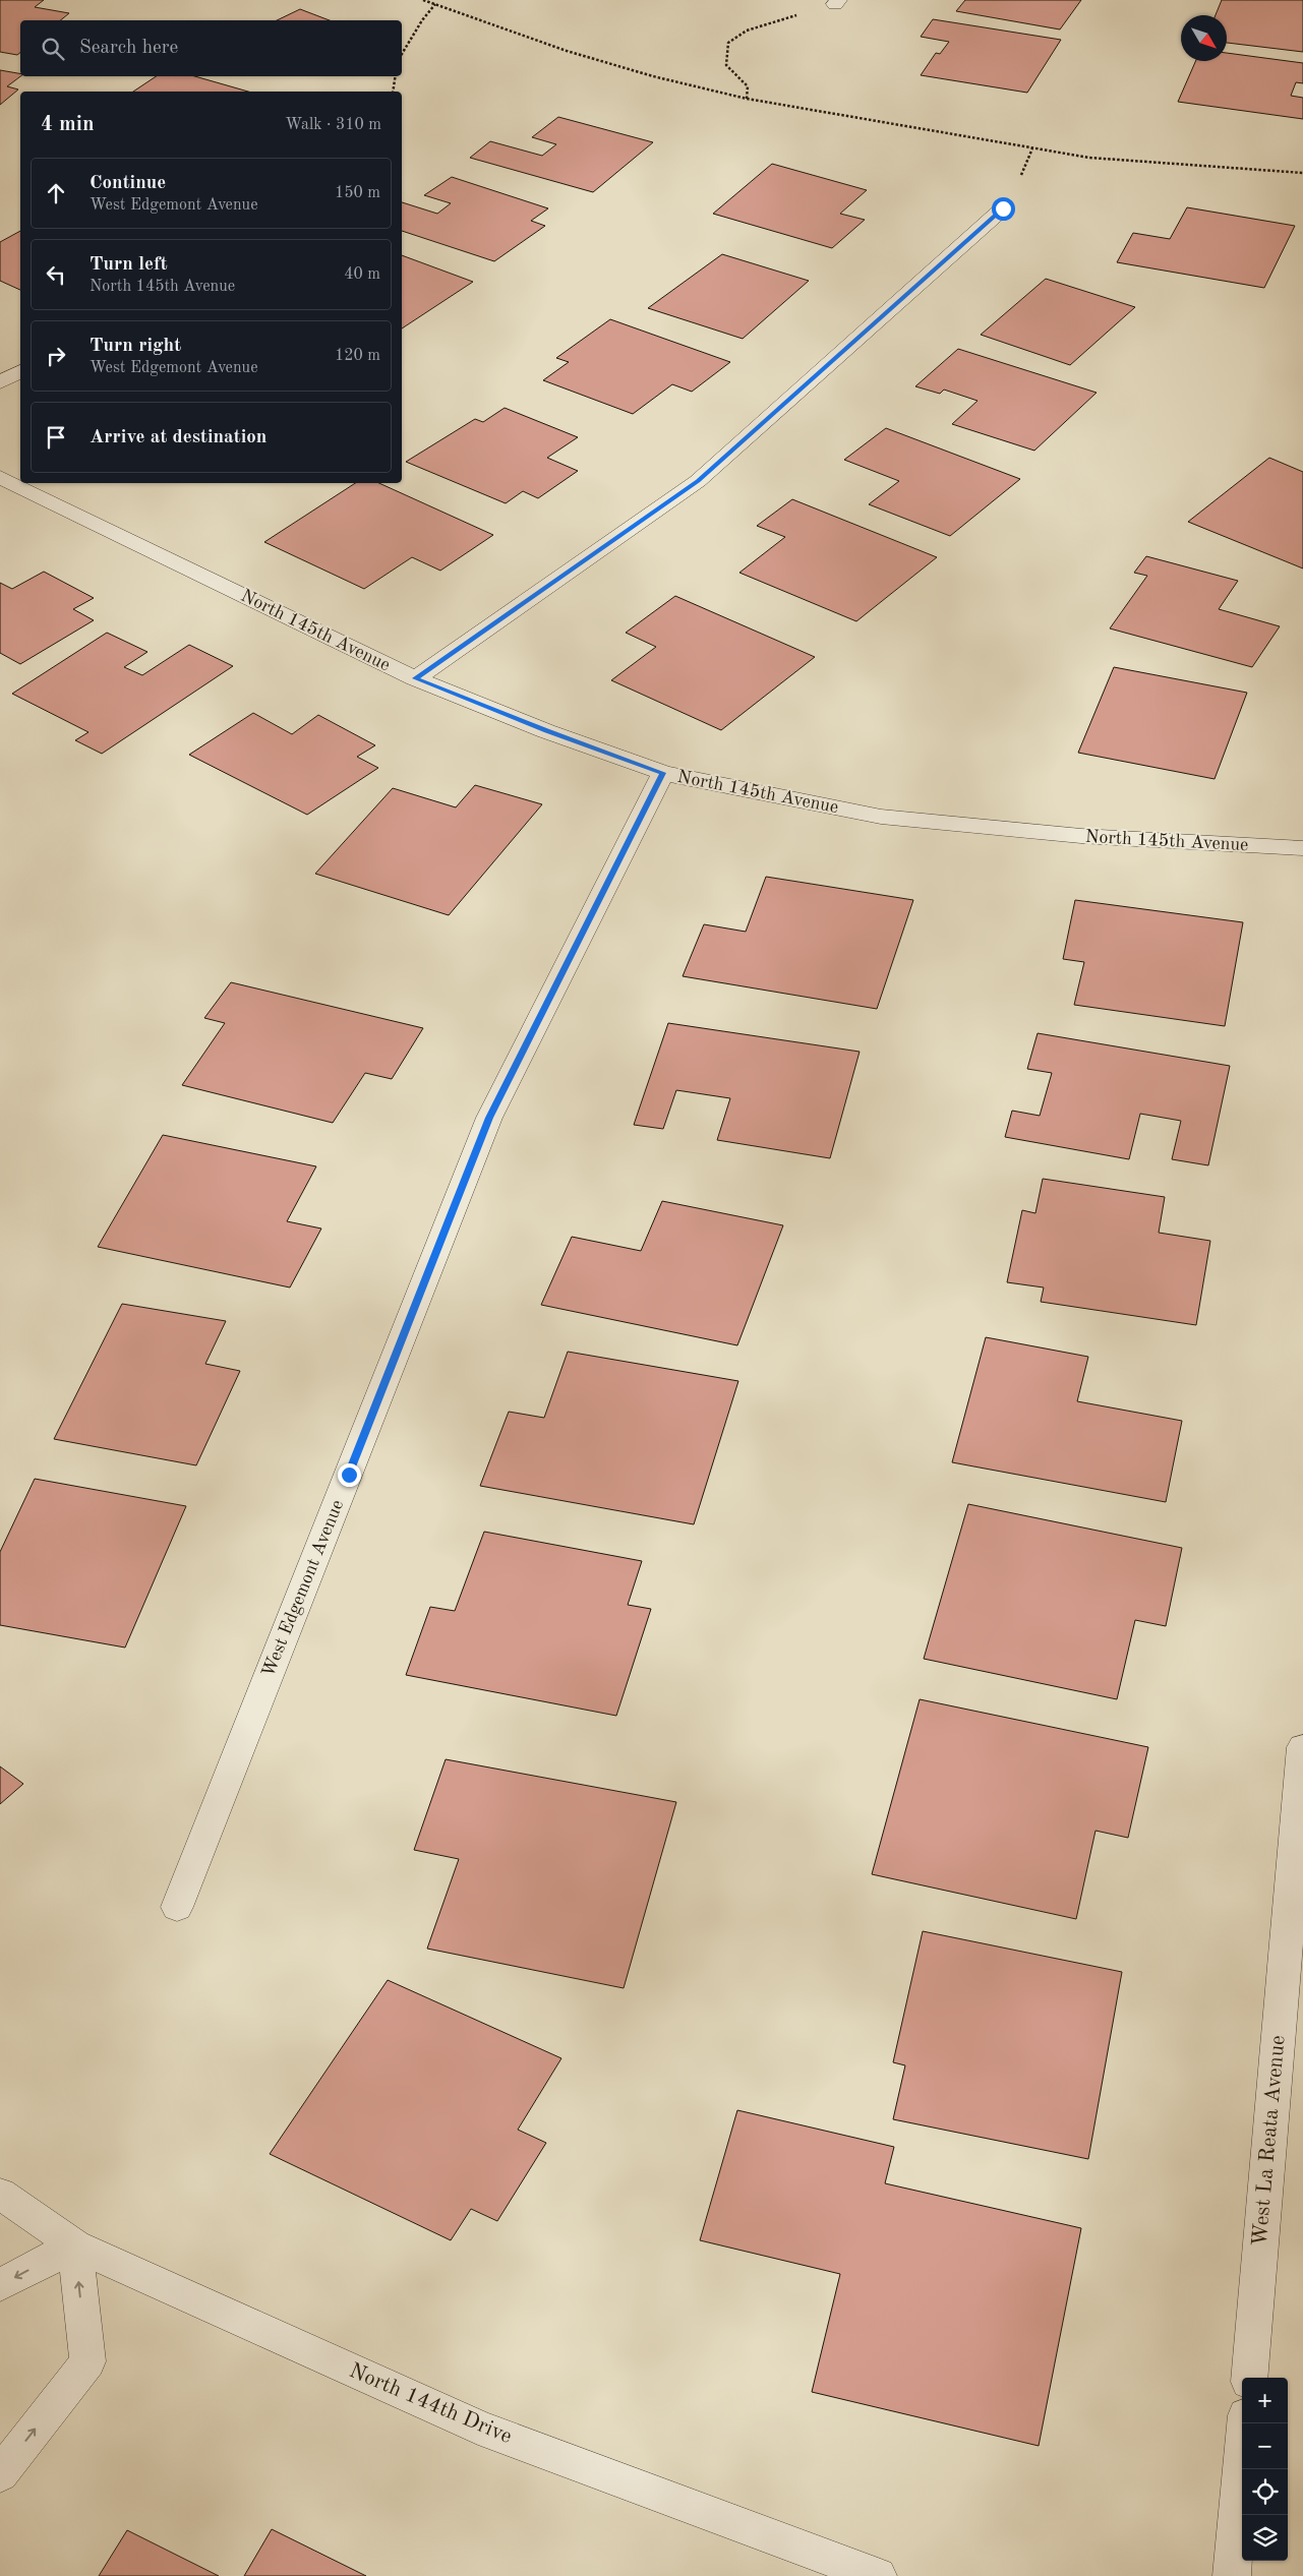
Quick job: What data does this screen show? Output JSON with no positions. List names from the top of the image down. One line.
{"streets":{"street":["North 145th Avenue","West Edgemont Avenue","West La Reata Avenue","North 144th Drive"]},"crossings":[["North 145th Avenue","West Edgemont Avenue"]],"north":"bottom right","page":{"search":"Search here","heading":["4 min","Walk · 310 m"],"list":[["Continue","West Edgemont Avenue","150 m"],["Turn left","North 145th Avenue","40 m"],["Turn right","West Edgemont Avenue","120 m"],"Arrive at destination"],"map_buttons":["+","−"]}}
